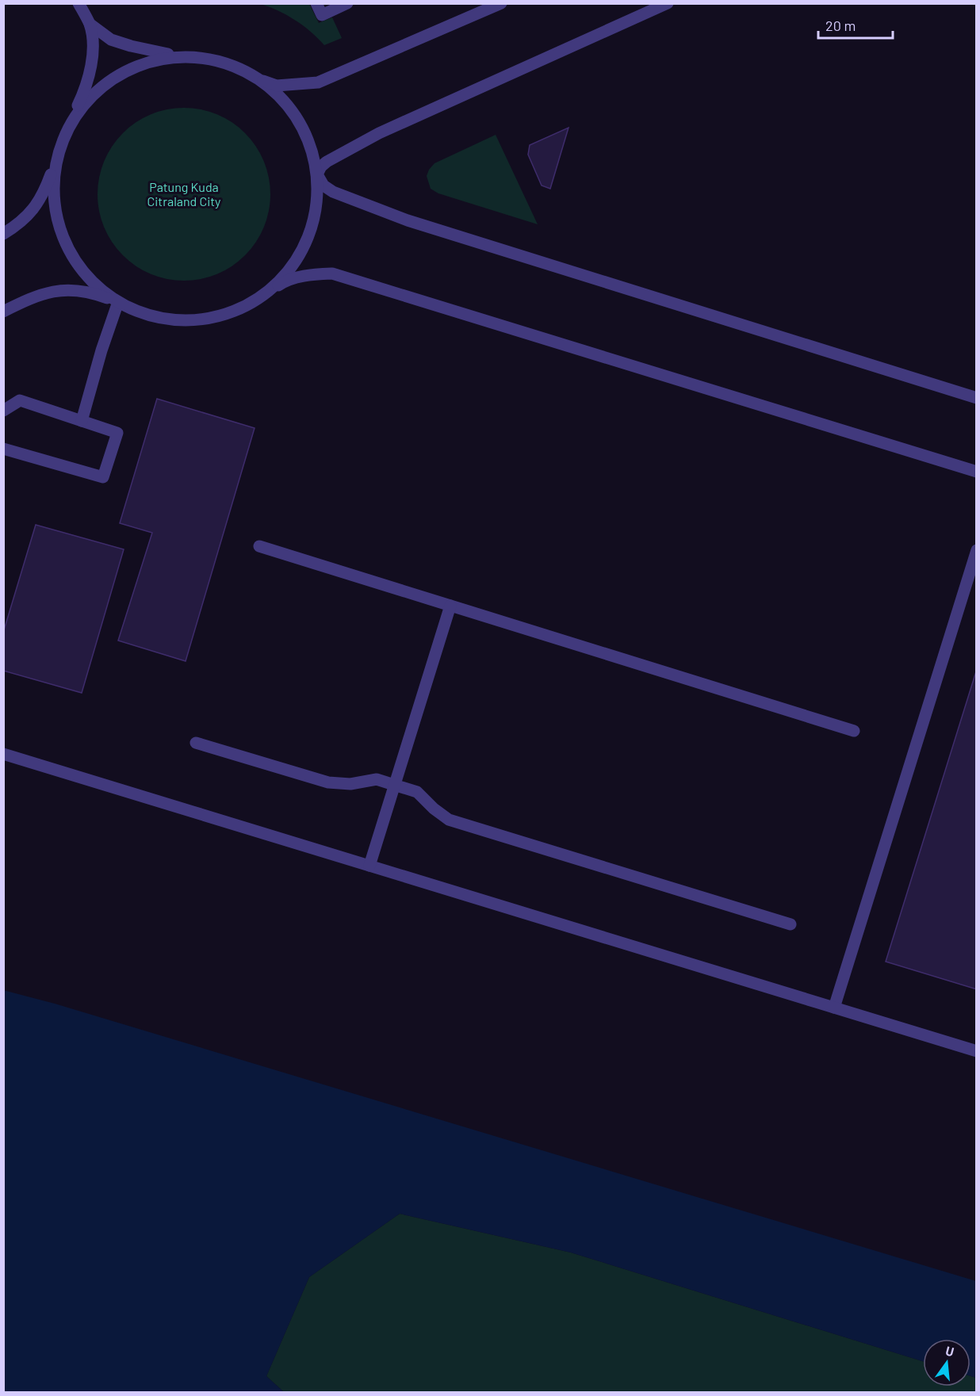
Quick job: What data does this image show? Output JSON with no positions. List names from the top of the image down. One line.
{"parks":["Patung Kuda Citraland City"],"scale_bar":"20 m","north":"top"}
